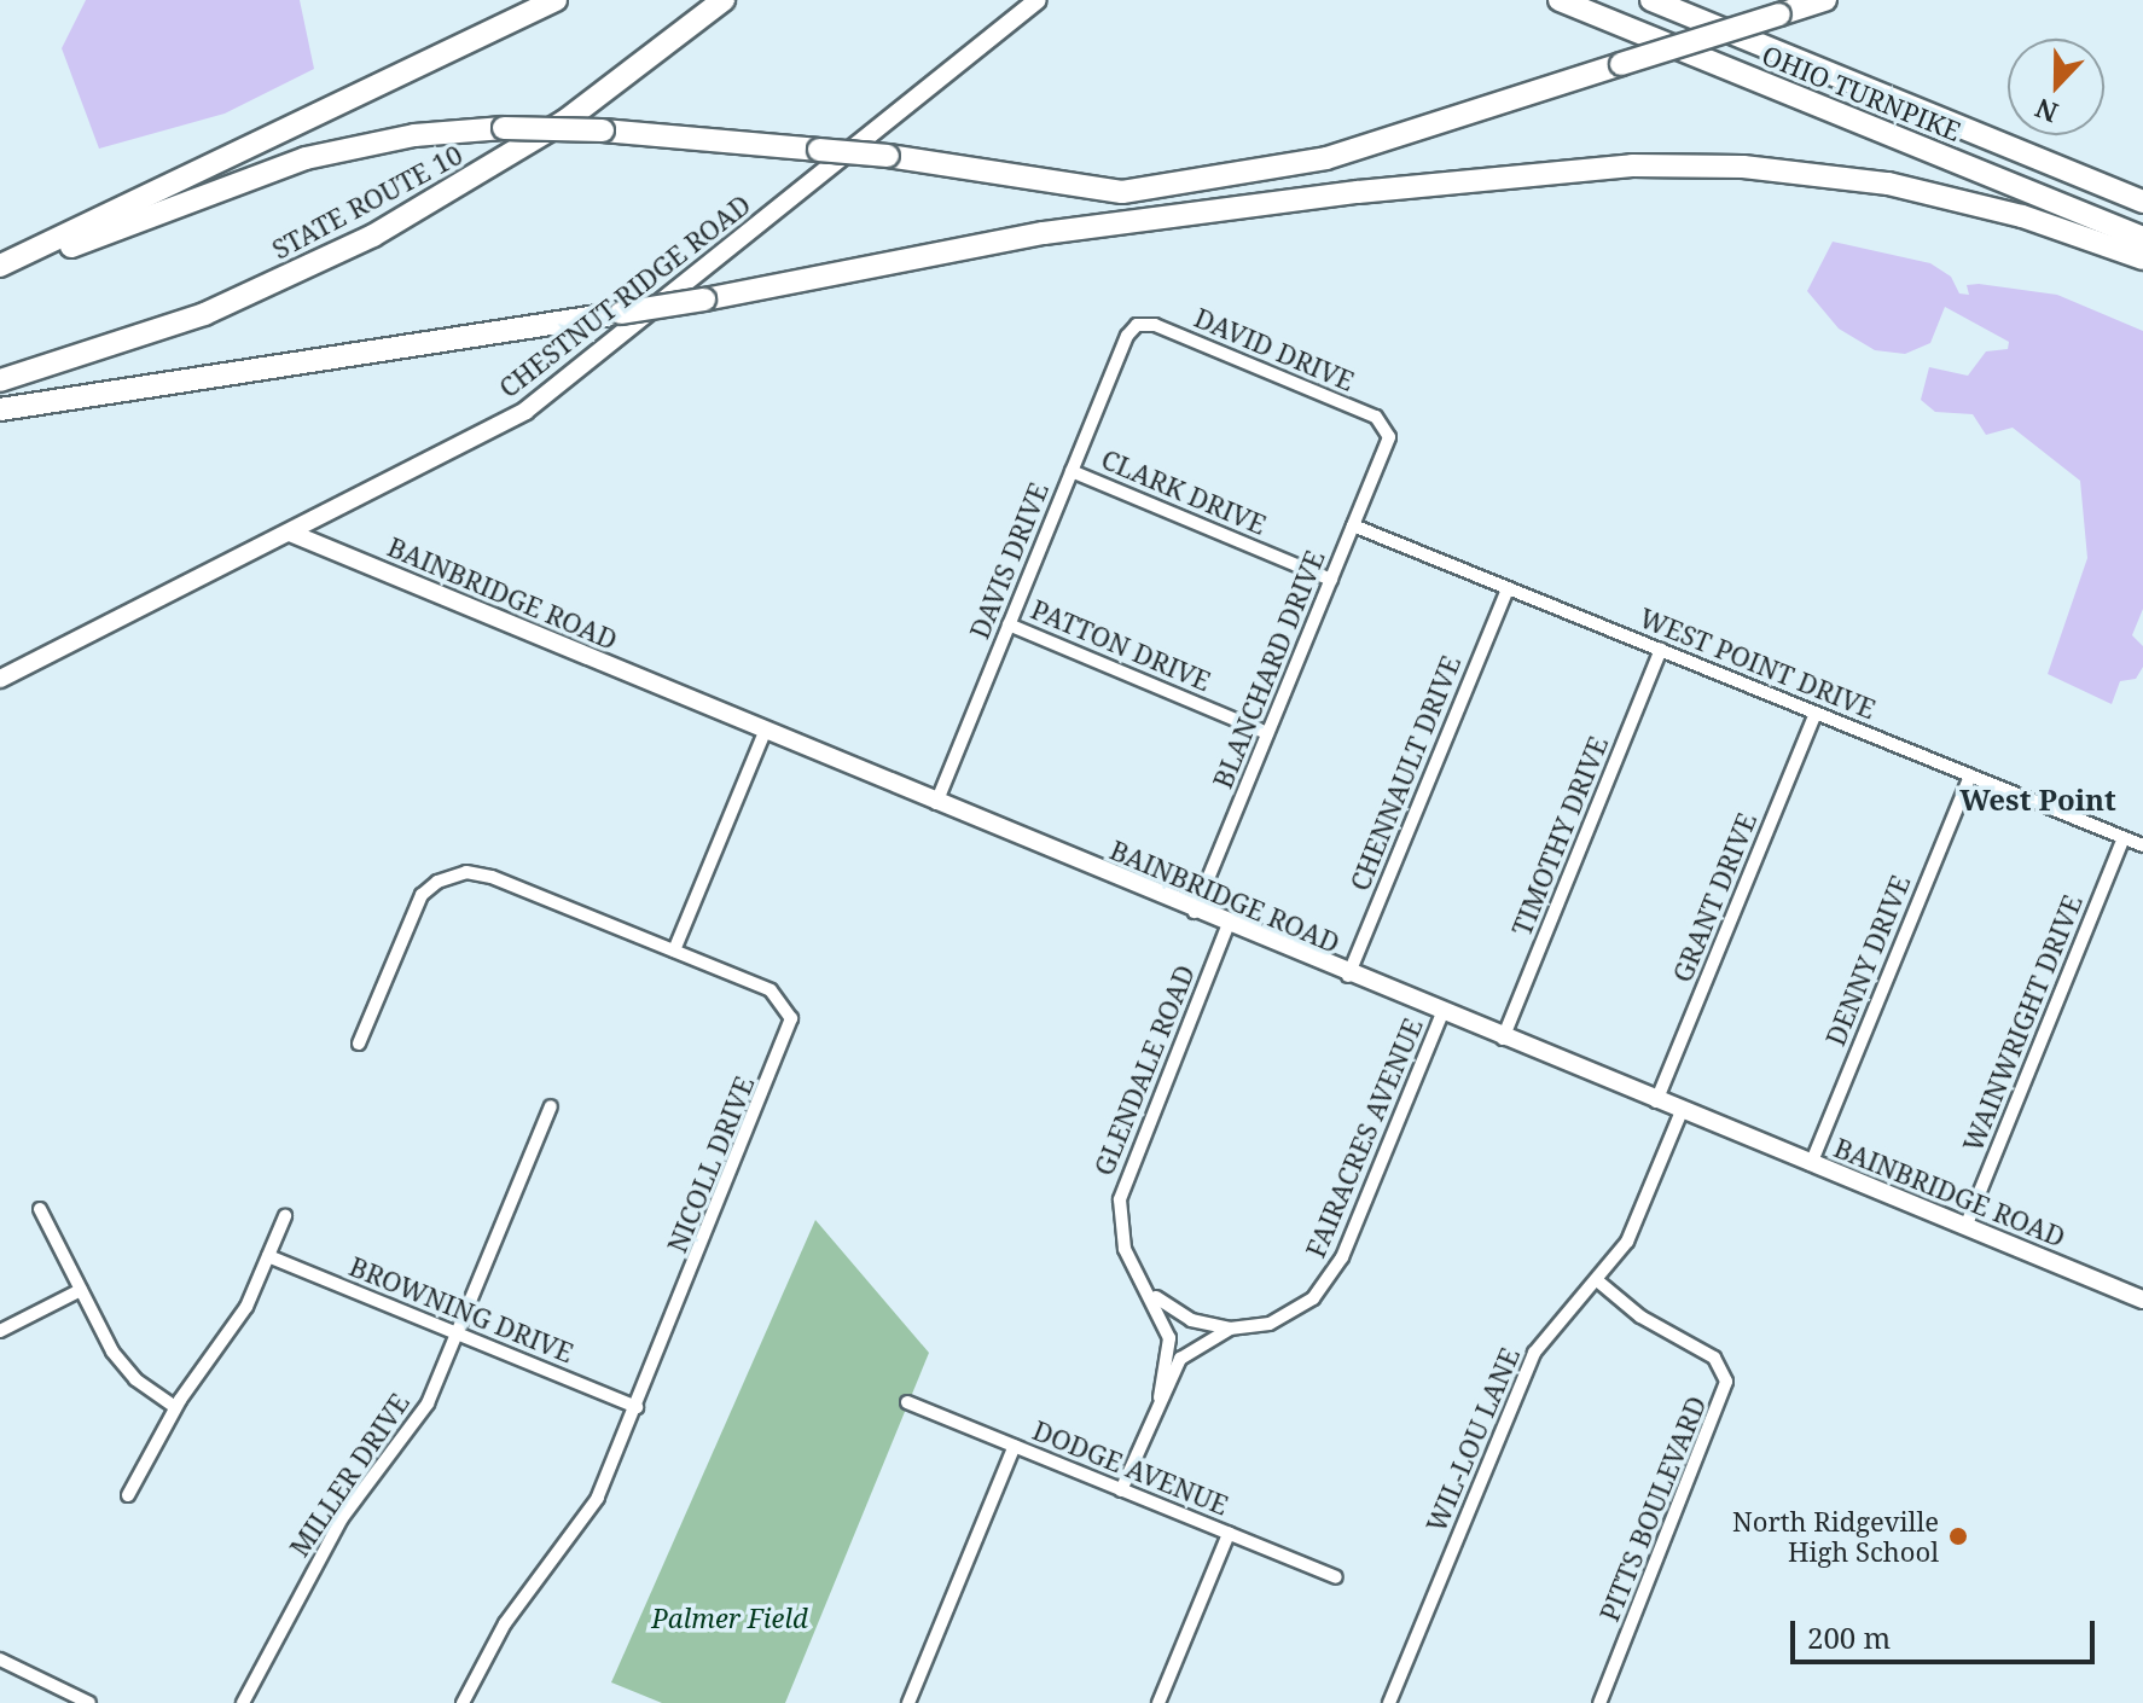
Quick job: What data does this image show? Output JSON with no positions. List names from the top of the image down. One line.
{"streets":{"highway":["OHIO TURNPIKE","STATE ROUTE 10"],"street":["CHESTNUT RIDGE ROAD","DAVID DRIVE","CLARK DRIVE","DAVIS DRIVE","BAINBRIDGE ROAD","PATTON DRIVE","WEST POINT DRIVE","BLANCHARD DRIVE","CHENNAULT DRIVE","TIMOTHY DRIVE","GRANT DRIVE","DENNY DRIVE","WAINWRIGHT DRIVE","GLENDALE ROAD","FAIRACRES AVENUE","NICOLL DRIVE","BROWNING DRIVE","WIL-LOU LANE","DODGE AVENUE","MILLER DRIVE","PITTS BOULEVARD"]},"crossings":[["CHESTNUT RIDGE ROAD","BAINBRIDGE ROAD"],["DAVID DRIVE","DAVIS DRIVE"],["DAVID DRIVE","BLANCHARD DRIVE"],["CLARK DRIVE","DAVIS DRIVE"],["CLARK DRIVE","BLANCHARD DRIVE"],["DAVIS DRIVE","BAINBRIDGE ROAD"],["DAVIS DRIVE","PATTON DRIVE"],["BAINBRIDGE ROAD","BLANCHARD DRIVE"],["BAINBRIDGE ROAD","CHENNAULT DRIVE"],["BAINBRIDGE ROAD","TIMOTHY DRIVE"],["BAINBRIDGE ROAD","GRANT DRIVE"],["BAINBRIDGE ROAD","DENNY DRIVE"],["BAINBRIDGE ROAD","WAINWRIGHT DRIVE"],["BAINBRIDGE ROAD","GLENDALE ROAD"],["BAINBRIDGE ROAD","FAIRACRES AVENUE"],["BAINBRIDGE ROAD","WIL-LOU LANE"],["PATTON DRIVE","BLANCHARD DRIVE"],["WEST POINT DRIVE","BLANCHARD DRIVE"],["WEST POINT DRIVE","CHENNAULT DRIVE"],["WEST POINT DRIVE","TIMOTHY DRIVE"],["WEST POINT DRIVE","GRANT DRIVE"],["WEST POINT DRIVE","DENNY DRIVE"],["WEST POINT DRIVE","WAINWRIGHT DRIVE"],["GLENDALE ROAD","FAIRACRES AVENUE"],["FAIRACRES AVENUE","DODGE AVENUE"],["NICOLL DRIVE","BROWNING DRIVE"],["BROWNING DRIVE","MILLER DRIVE"],["WIL-LOU LANE","PITTS BOULEVARD"]],"districts":["West Point"],"parks":["Palmer Field"],"places":["North Ridgeville High School"],"scale_bar":"200 m","north":"bottom"}
